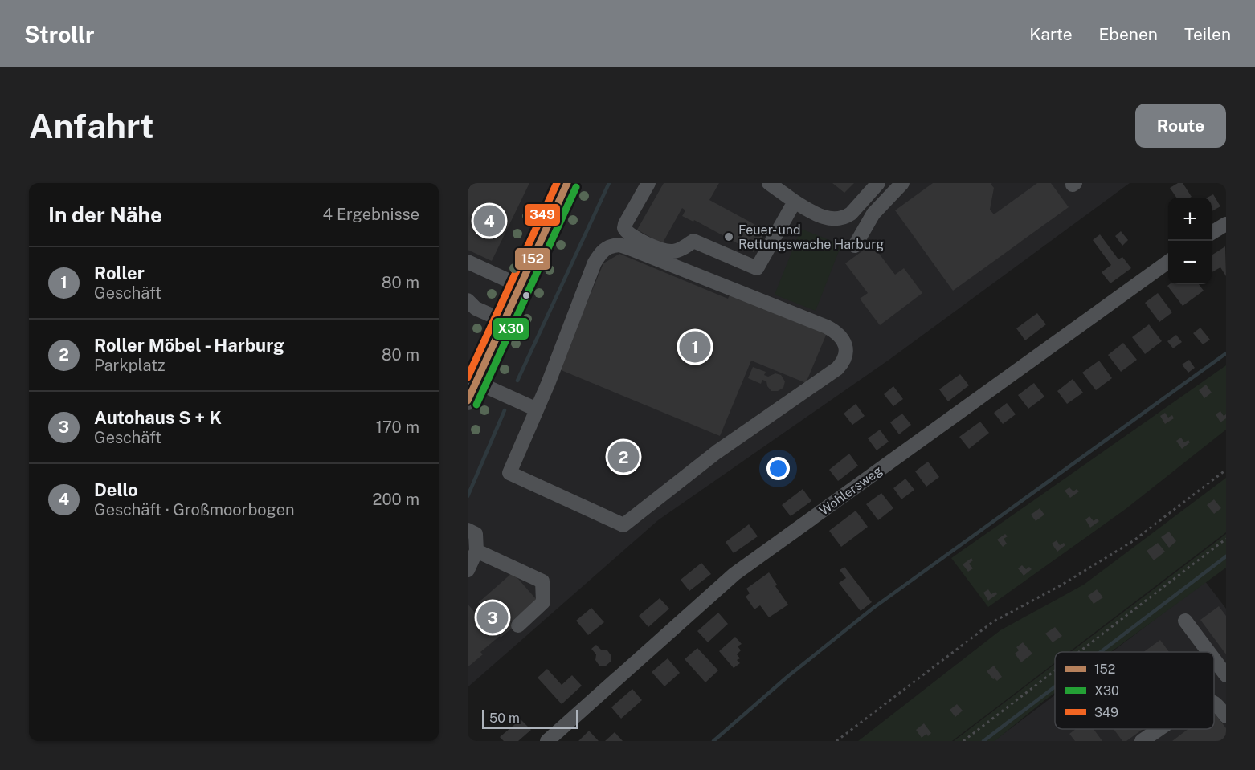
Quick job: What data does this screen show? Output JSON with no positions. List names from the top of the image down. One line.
{"streets":{"street":["Wohlersweg"]},"places":["Feuer- und Rettungswache Harburg"],"lines":["transit line 152","transit line 349","transit line X30"],"legend":["152","X30","349"],"scale_bar":"50 m","page":{"header":"Strollr","nav":["Karte","Ebenen","Teilen"],"buttons":"Route","title":"Anfahrt","heading":["In der Nähe","4 Ergebnisse"],"map_buttons":["+","−"],"pins":["4","1","2","3"],"list":[{"mark":"1","name":"Roller","note":"Geschäft","value":"80 m"},{"mark":"2","name":"Roller Möbel - Harburg","note":"Parkplatz","value":"80 m"},{"mark":"3","name":"Autohaus S + K","note":"Geschäft","value":"170 m"},{"mark":"4","name":"Dello","note":"Geschäft · Großmoorbogen","value":"200 m"}],"scale":"50 m"}}
